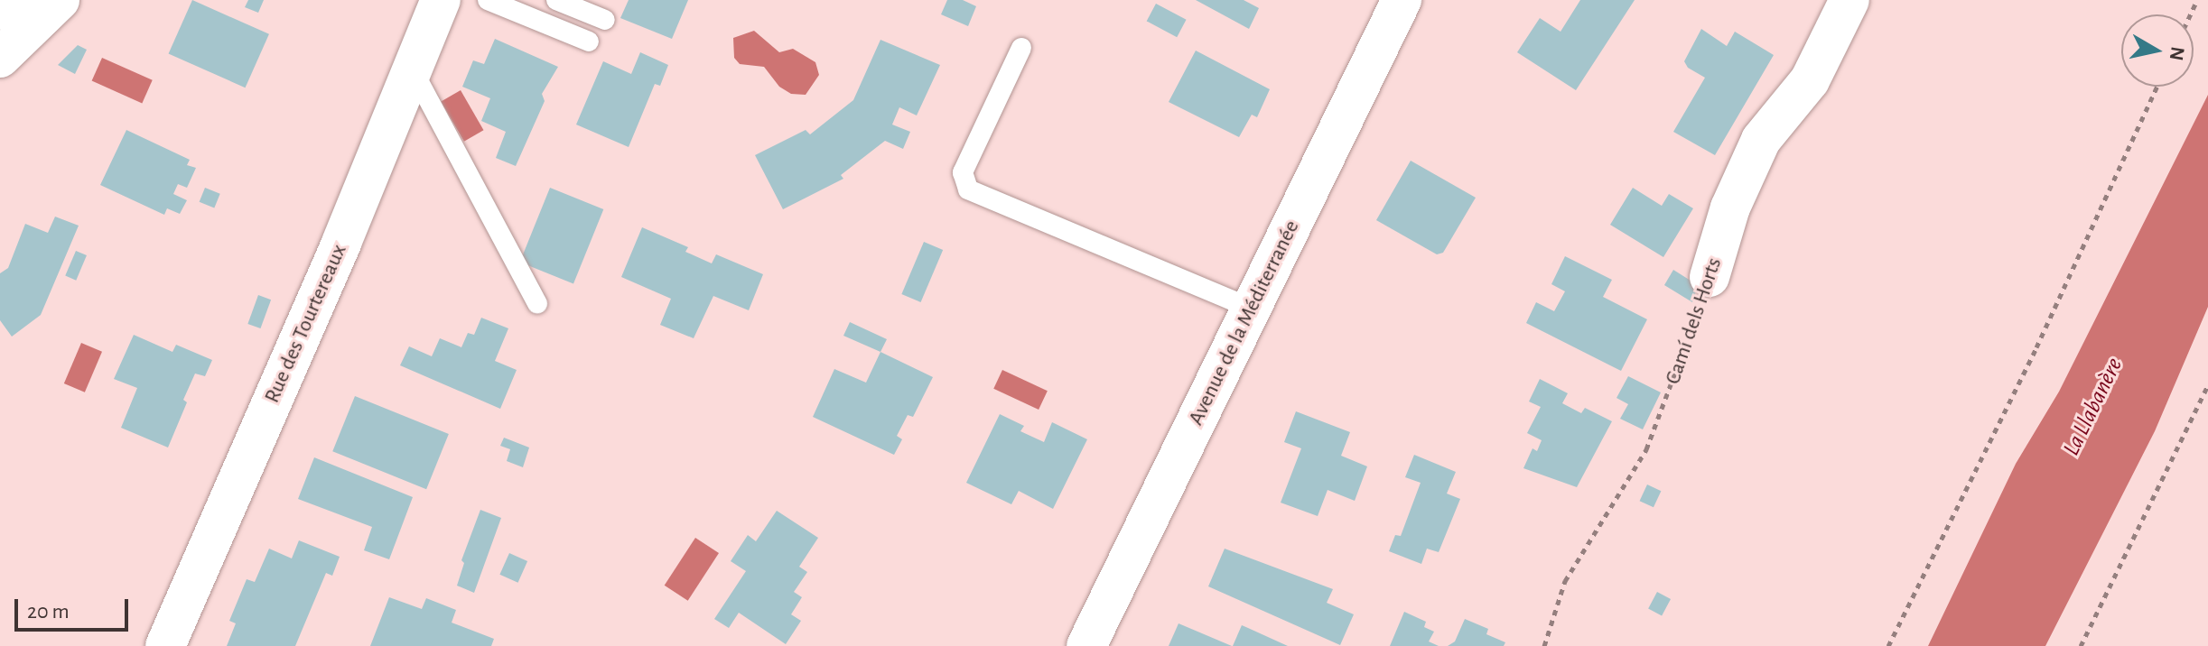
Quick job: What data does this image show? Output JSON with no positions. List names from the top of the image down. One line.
{"streets":{"street":["Camí dels Horts","Avenue de la Méditerranée","Rue des Tourtereaux"]},"water":["La Llabanère"],"scale_bar":"20 m","north":"right"}
